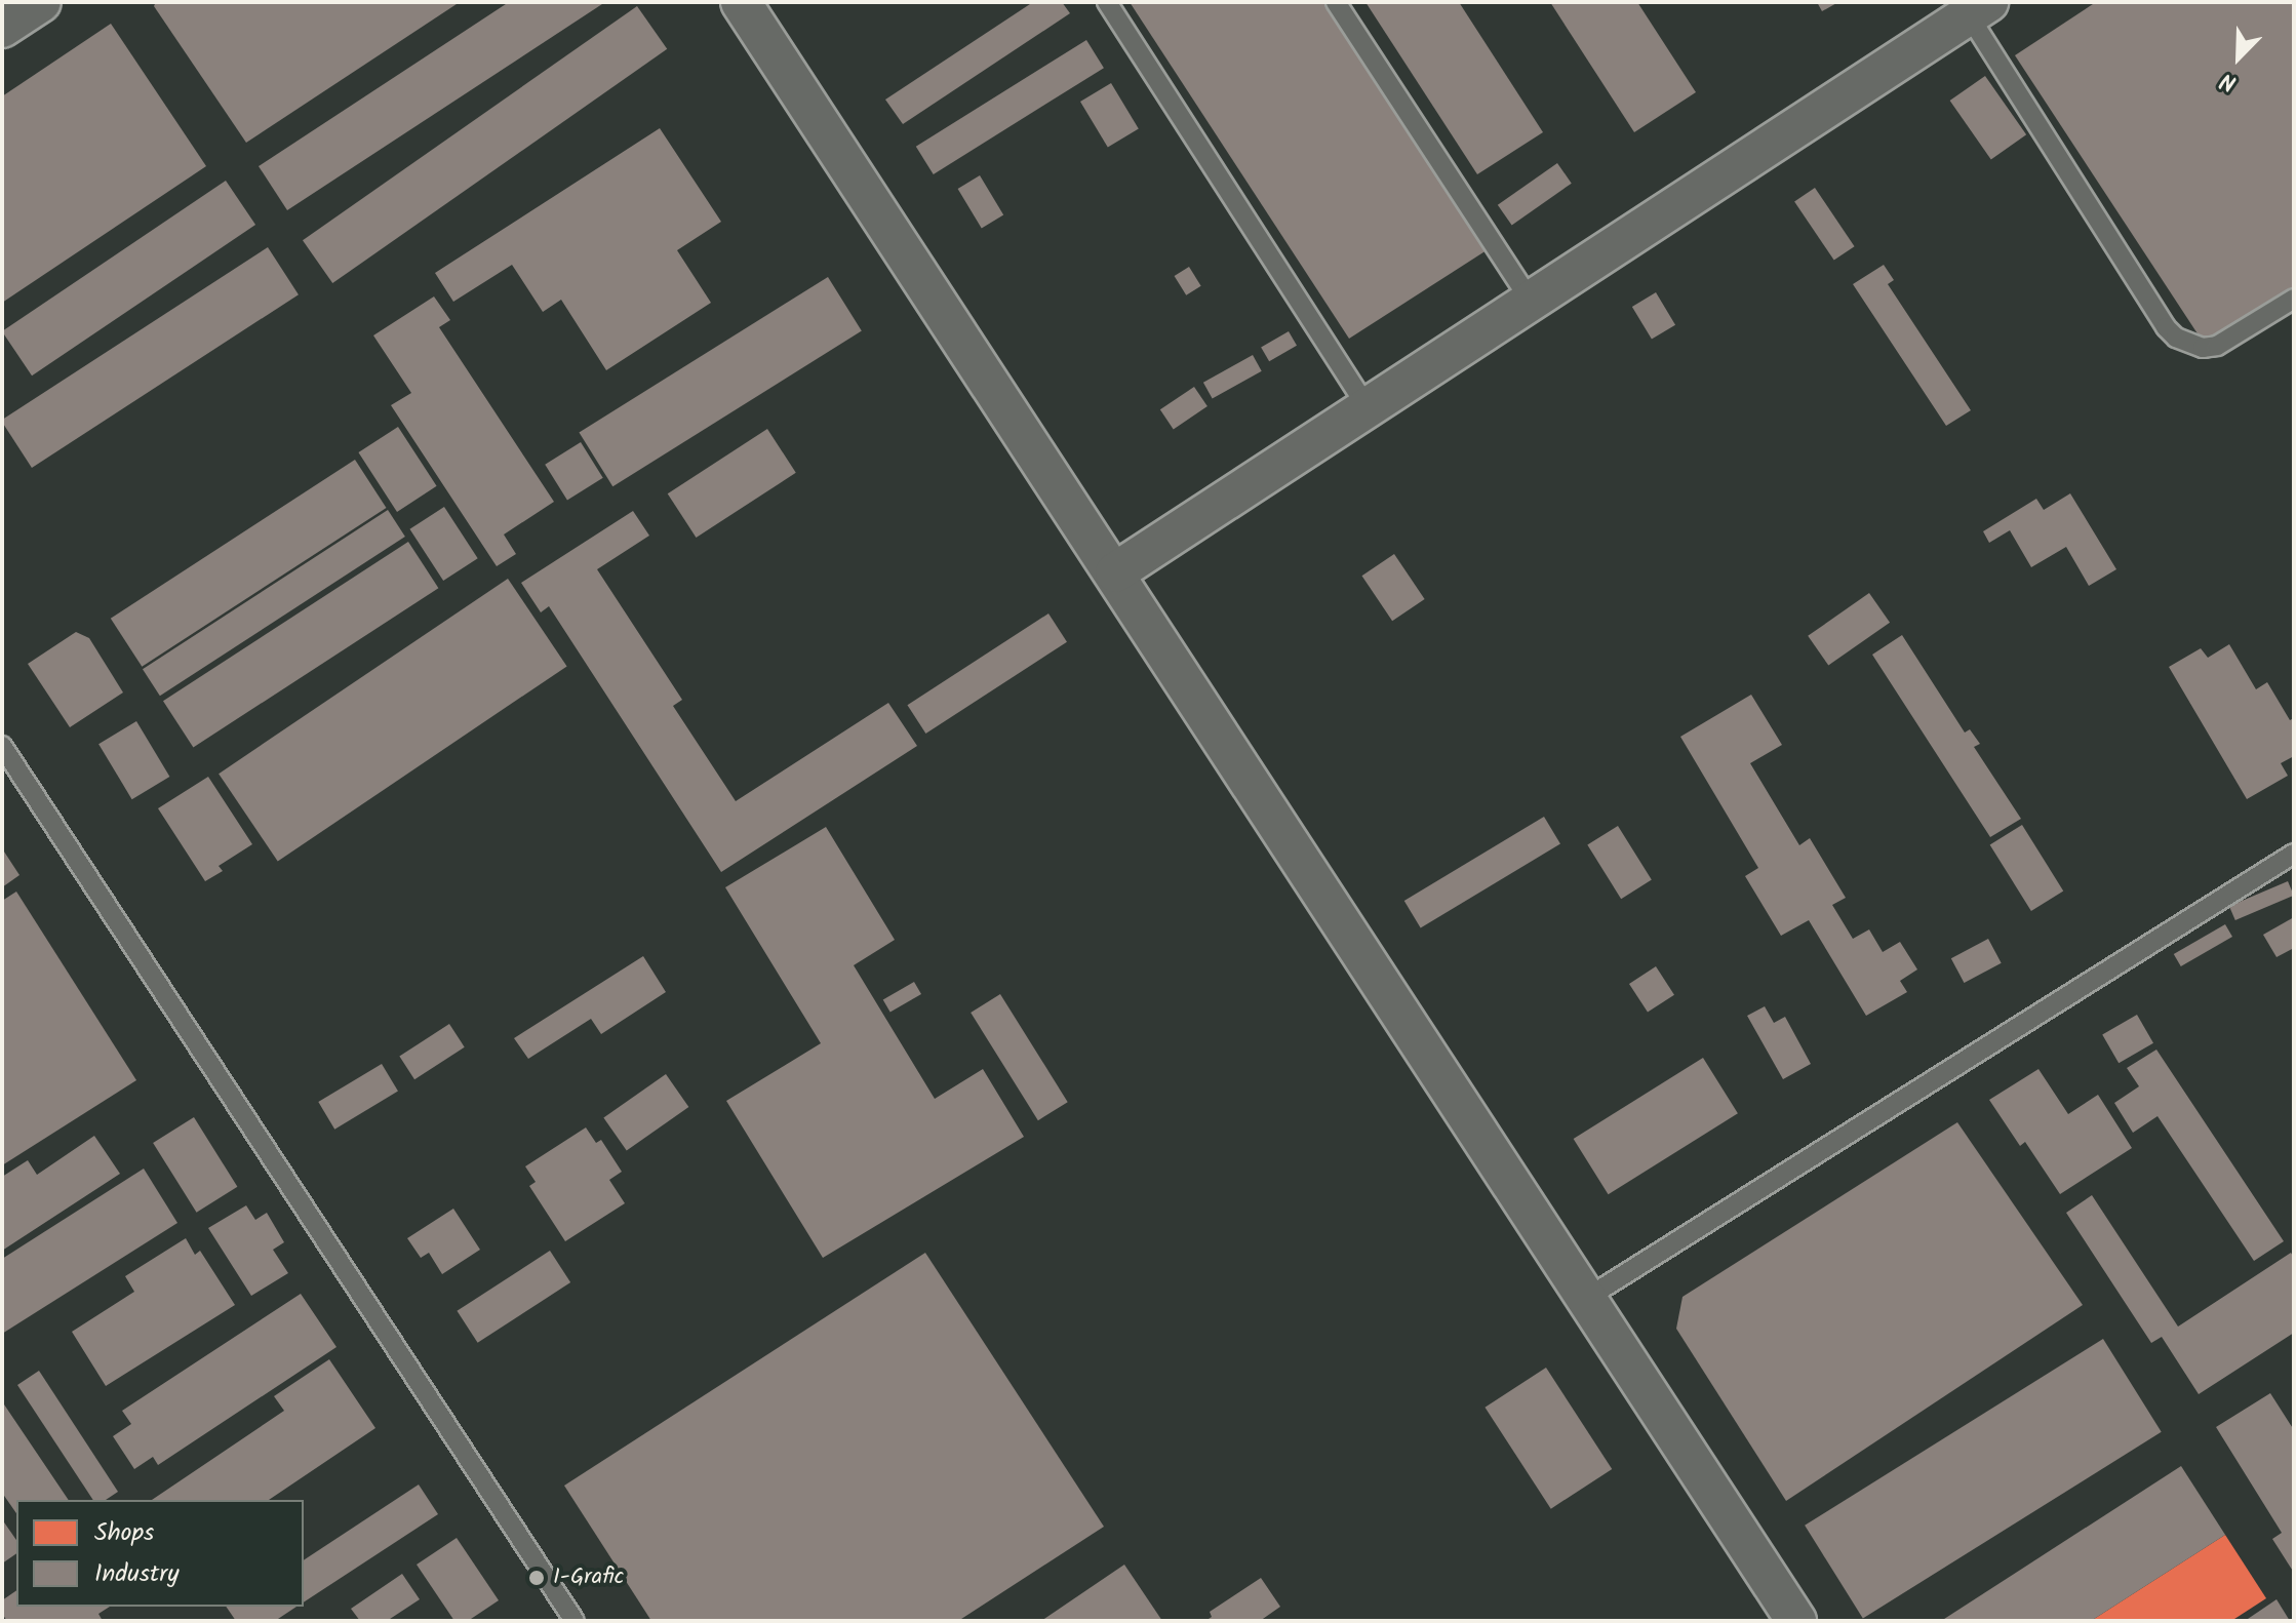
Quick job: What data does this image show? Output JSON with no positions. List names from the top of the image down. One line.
{"places":["I-Grafic"],"legend":["Shops","Industry"],"north":"bottom left"}
